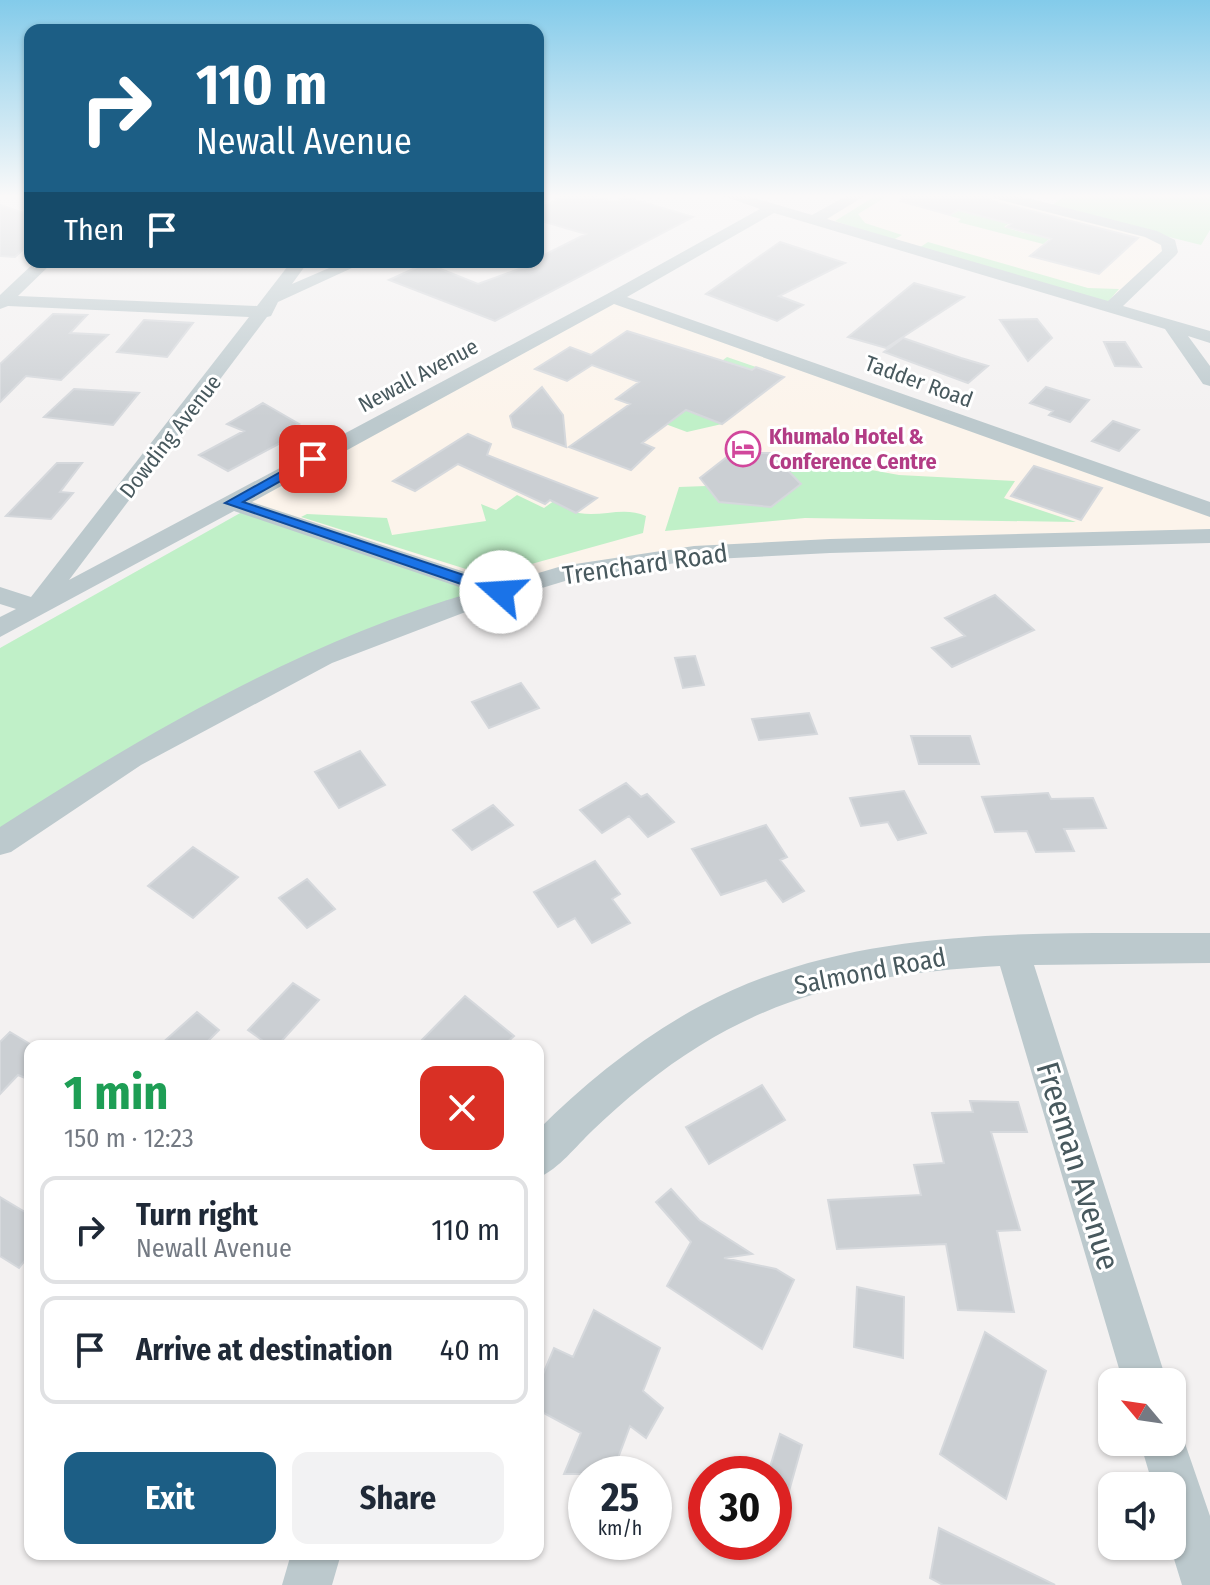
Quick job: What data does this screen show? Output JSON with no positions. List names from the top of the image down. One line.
{"streets":{"street":["Newall Avenue","Tadder Road","Dowding Avenue","Trenchard Road","Salmond Road","Freeman Avenue"]},"crossings":[["Newall Avenue","Tadder Road"],["Newall Avenue","Dowding Avenue"],["Salmond Road","Freeman Avenue"]],"places":{"hotel":["Khumalo Hotel & Conference Centre"]},"north":"top left","page":{"turn":["110 m","Newall Avenue"],"then":"Then","heading":["1 min","150 m · 12:23"],"list":[{"name":"Turn right","note":"Newall Avenue","value":"110 m"},{"name":"Arrive at destination","value":"40 m"}],"buttons":["Exit","Share"],"speed":"25 km/h","limit":"30"}}
